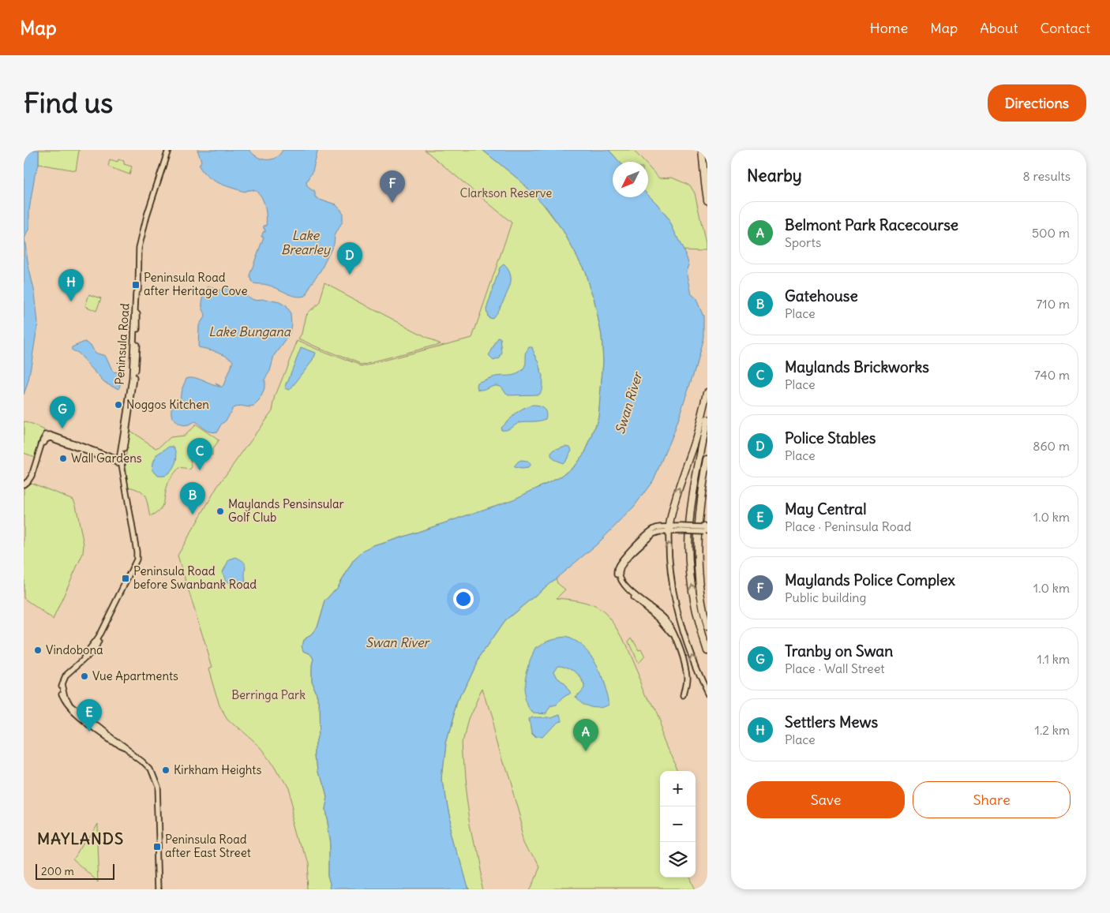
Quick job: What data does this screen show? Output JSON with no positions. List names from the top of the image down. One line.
{"streets":{"street":["Peninsula Road"]},"districts":["MAYLANDS"],"water":["Lake Brearley","Lake Bungana","Swan River"],"parks":["Clarkson Reserve","Berringa Park"],"places":{"transit":["Peninsula Road after Heritage Cove","Peninsula Road before Swanbank Road","Peninsula Road after East Street"],"other":["Noggos Kitchen","Wall Gardens","Maylands Pensinsular Golf Club","Vindobona","Vue Apartments","Kirkham Heights"]},"scale_bar":"200 m","north":"bottom left","page":{"header":"Map","nav":["Home","Map","About","Contact"],"buttons":["Directions",["Save","Share"]],"title":"Find us","heading":["Nearby","8 results"],"pins":["F","D","H","G","C","B","E","A"],"list":[{"mark":"A","name":"Belmont Park Racecourse","note":"Sports","value":"500 m"},{"mark":"B","name":"Gatehouse","note":"Place","value":"710 m"},{"mark":"C","name":"Maylands Brickworks","note":"Place","value":"740 m"},{"mark":"D","name":"Police Stables","note":"Place","value":"860 m"},{"mark":"E","name":"May Central","note":"Place · Peninsula Road","value":"1.0 km"},{"mark":"F","name":"Maylands Police Complex","note":"Public building","value":"1.0 km"},{"mark":"G","name":"Tranby on Swan","note":"Place · Wall Street","value":"1.1 km"},{"mark":"H","name":"Settlers Mews","note":"Place","value":"1.2 km"}],"map_buttons":["+","−"],"scale":"200 m"}}
